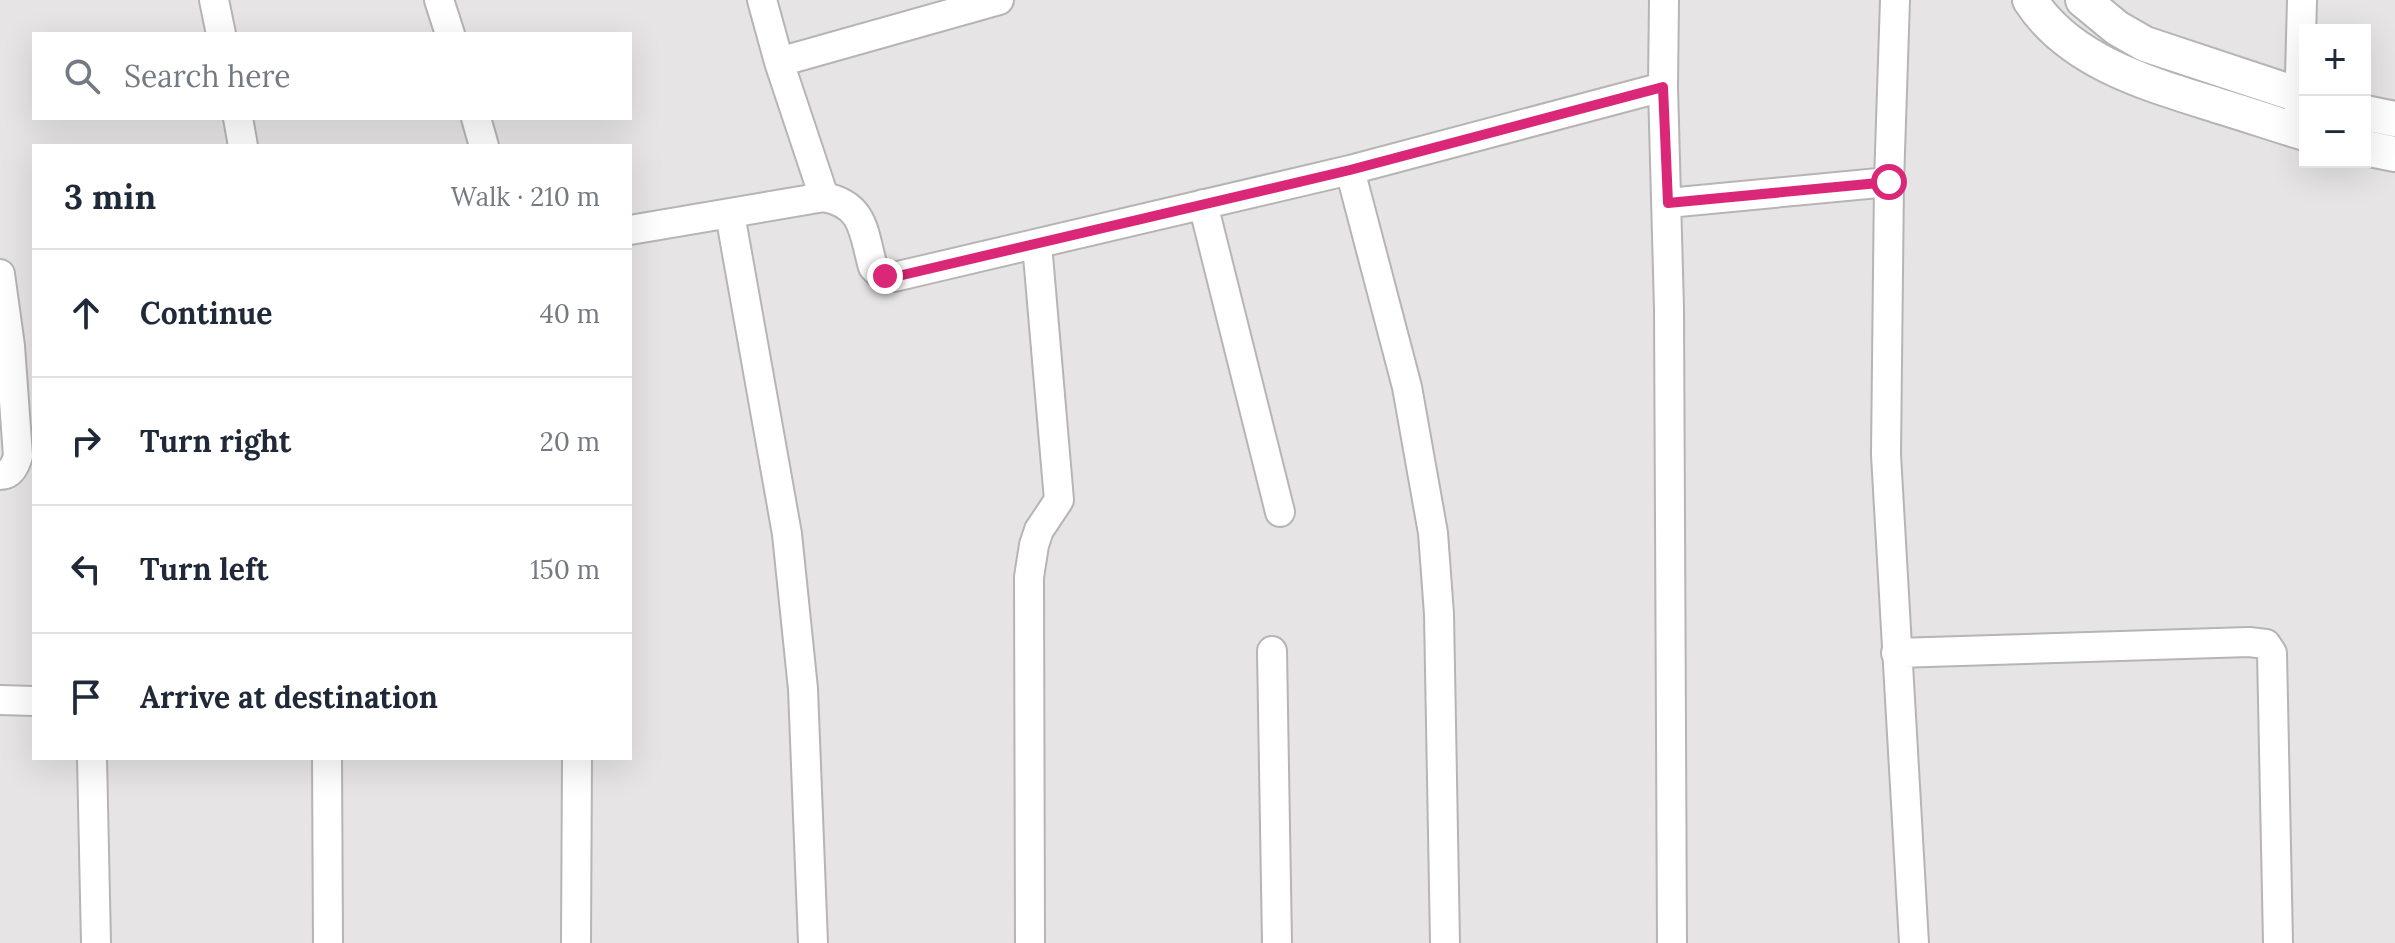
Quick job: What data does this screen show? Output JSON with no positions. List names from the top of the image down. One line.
{"page":{"map_buttons":["+","−"],"search":"Search here","heading":["3 min","Walk · 210 m"],"list":[["Continue","40 m"],["Turn right","20 m"],["Turn left","150 m"],"Arrive at destination"]}}
